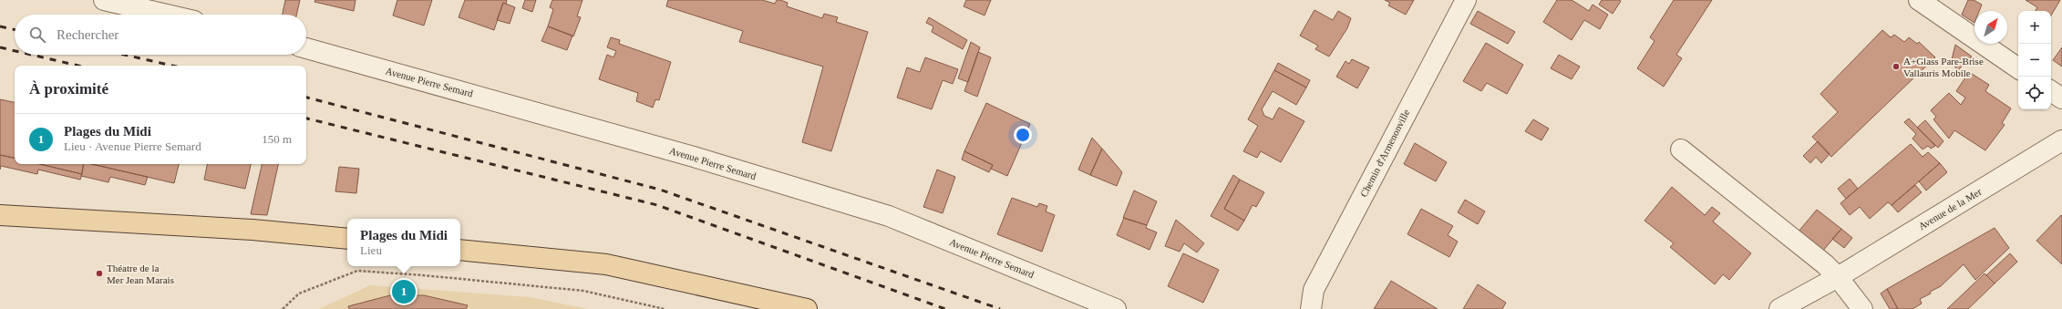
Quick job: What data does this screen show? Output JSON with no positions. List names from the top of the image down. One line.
{"streets":{"street":["Avenue Pierre Semard","Chemin d'Armenonville","Avenue de la Mer"]},"places":["A+Glass Pare-Brise Vallauris Mobile","Théatre de la Mer Jean Marais"],"north":"top right","page":{"map_buttons":["+","−"],"search":"Rechercher","heading":"À proximité","list":[{"mark":"1","name":"Plages du Midi","note":"Lieu · Avenue Pierre Semard","value":"150 m"}],"popup":["Plages du Midi","Lieu"],"pins":"1"}}
